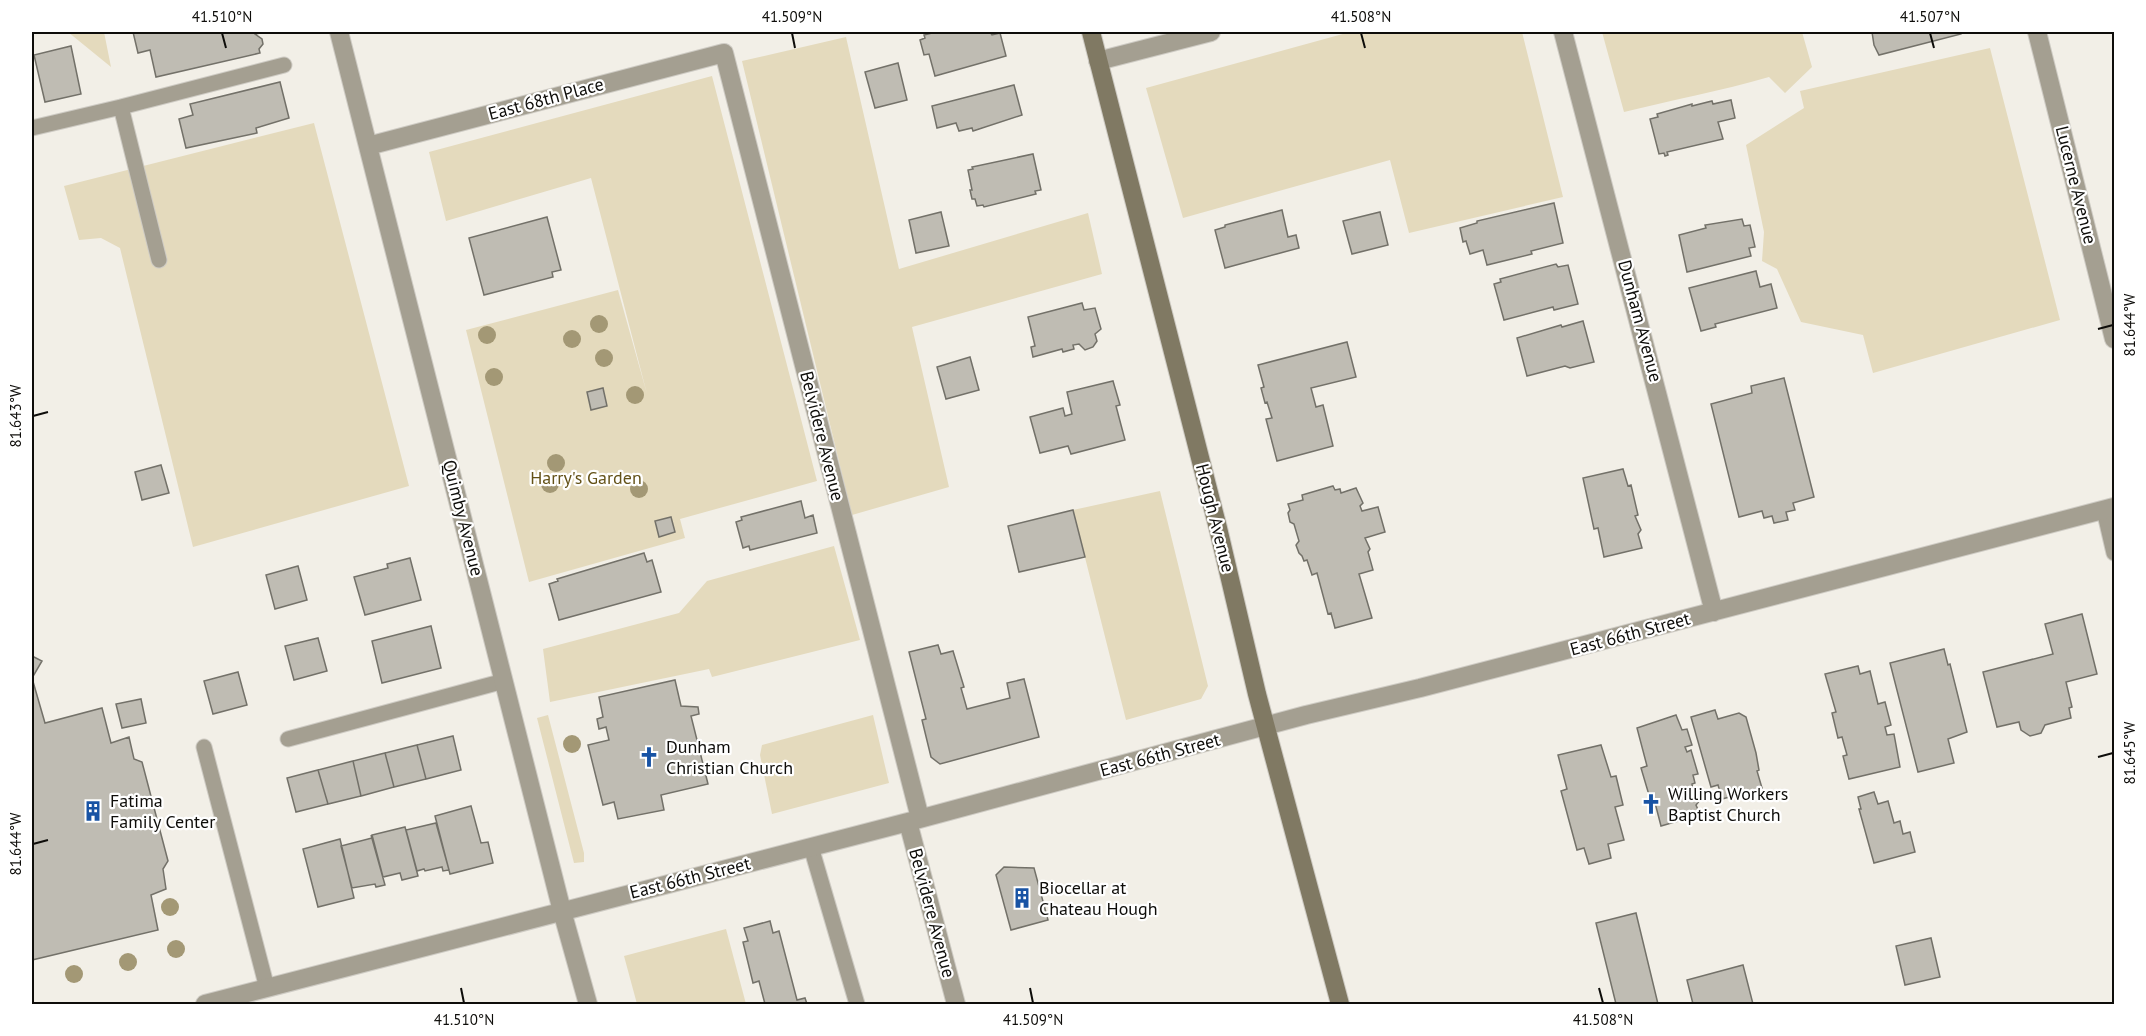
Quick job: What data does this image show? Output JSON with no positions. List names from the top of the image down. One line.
{"streets":{"street":["East 68th Place","Lucerne Avenue","Dunham Avenue","Belvidere Avenue","Quimby Avenue","Hough Avenue","East 66th Street"]},"crossings":[["East 68th Place","Belvidere Avenue"],["East 68th Place","Quimby Avenue"],["Dunham Avenue","East 66th Street"],["Belvidere Avenue","East 66th Street"],["Quimby Avenue","East 66th Street"],["Hough Avenue","East 66th Street"]],"parks":["Harry's Garden"],"places":{"church":["Dunham Christian Church","Willing Workers Baptist Church"],"building":["Fatima Family Center","Biocellar at Chateau Hough"]},"coordinates":["41.510°N","41.509°N","41.508°N","41.507°N","81.644°W","81.643°W","81.645°W"]}
